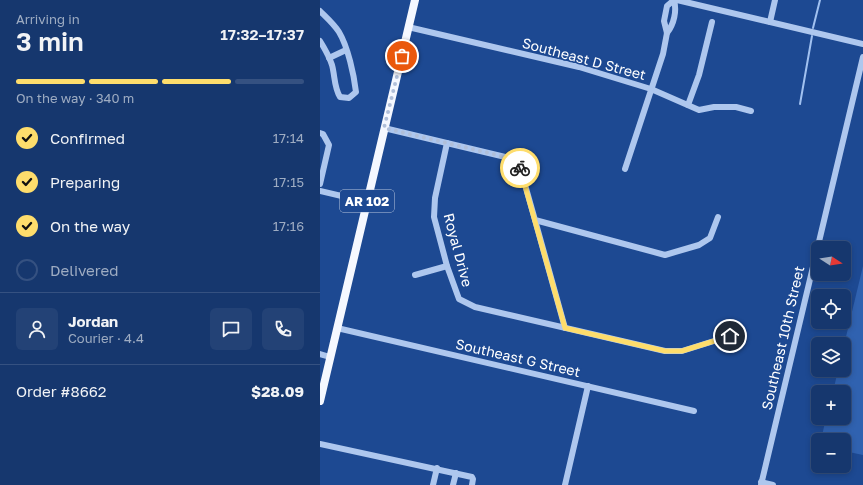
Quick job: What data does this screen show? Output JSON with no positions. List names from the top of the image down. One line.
{"streets":{"main road":["AR 102"],"street":["Southeast D Street","Royal Drive","Southeast 10th Street","Southeast G Street"]},"crossings":[["Southeast D Street","AR 102"],["AR 102","Southeast G Street"]],"north":"right","page":{"heading":["3 min","Arriving in","17:32–17:37"],"panel":["Jordan","Courier · 4.4","Order #8662","$28.09"],"bar":"On the way · 340 m","list":[["Confirmed","17:14"],["Preparing","17:15"],["On the way","17:16"],"Delivered"],"map_buttons":["+","−"]}}
